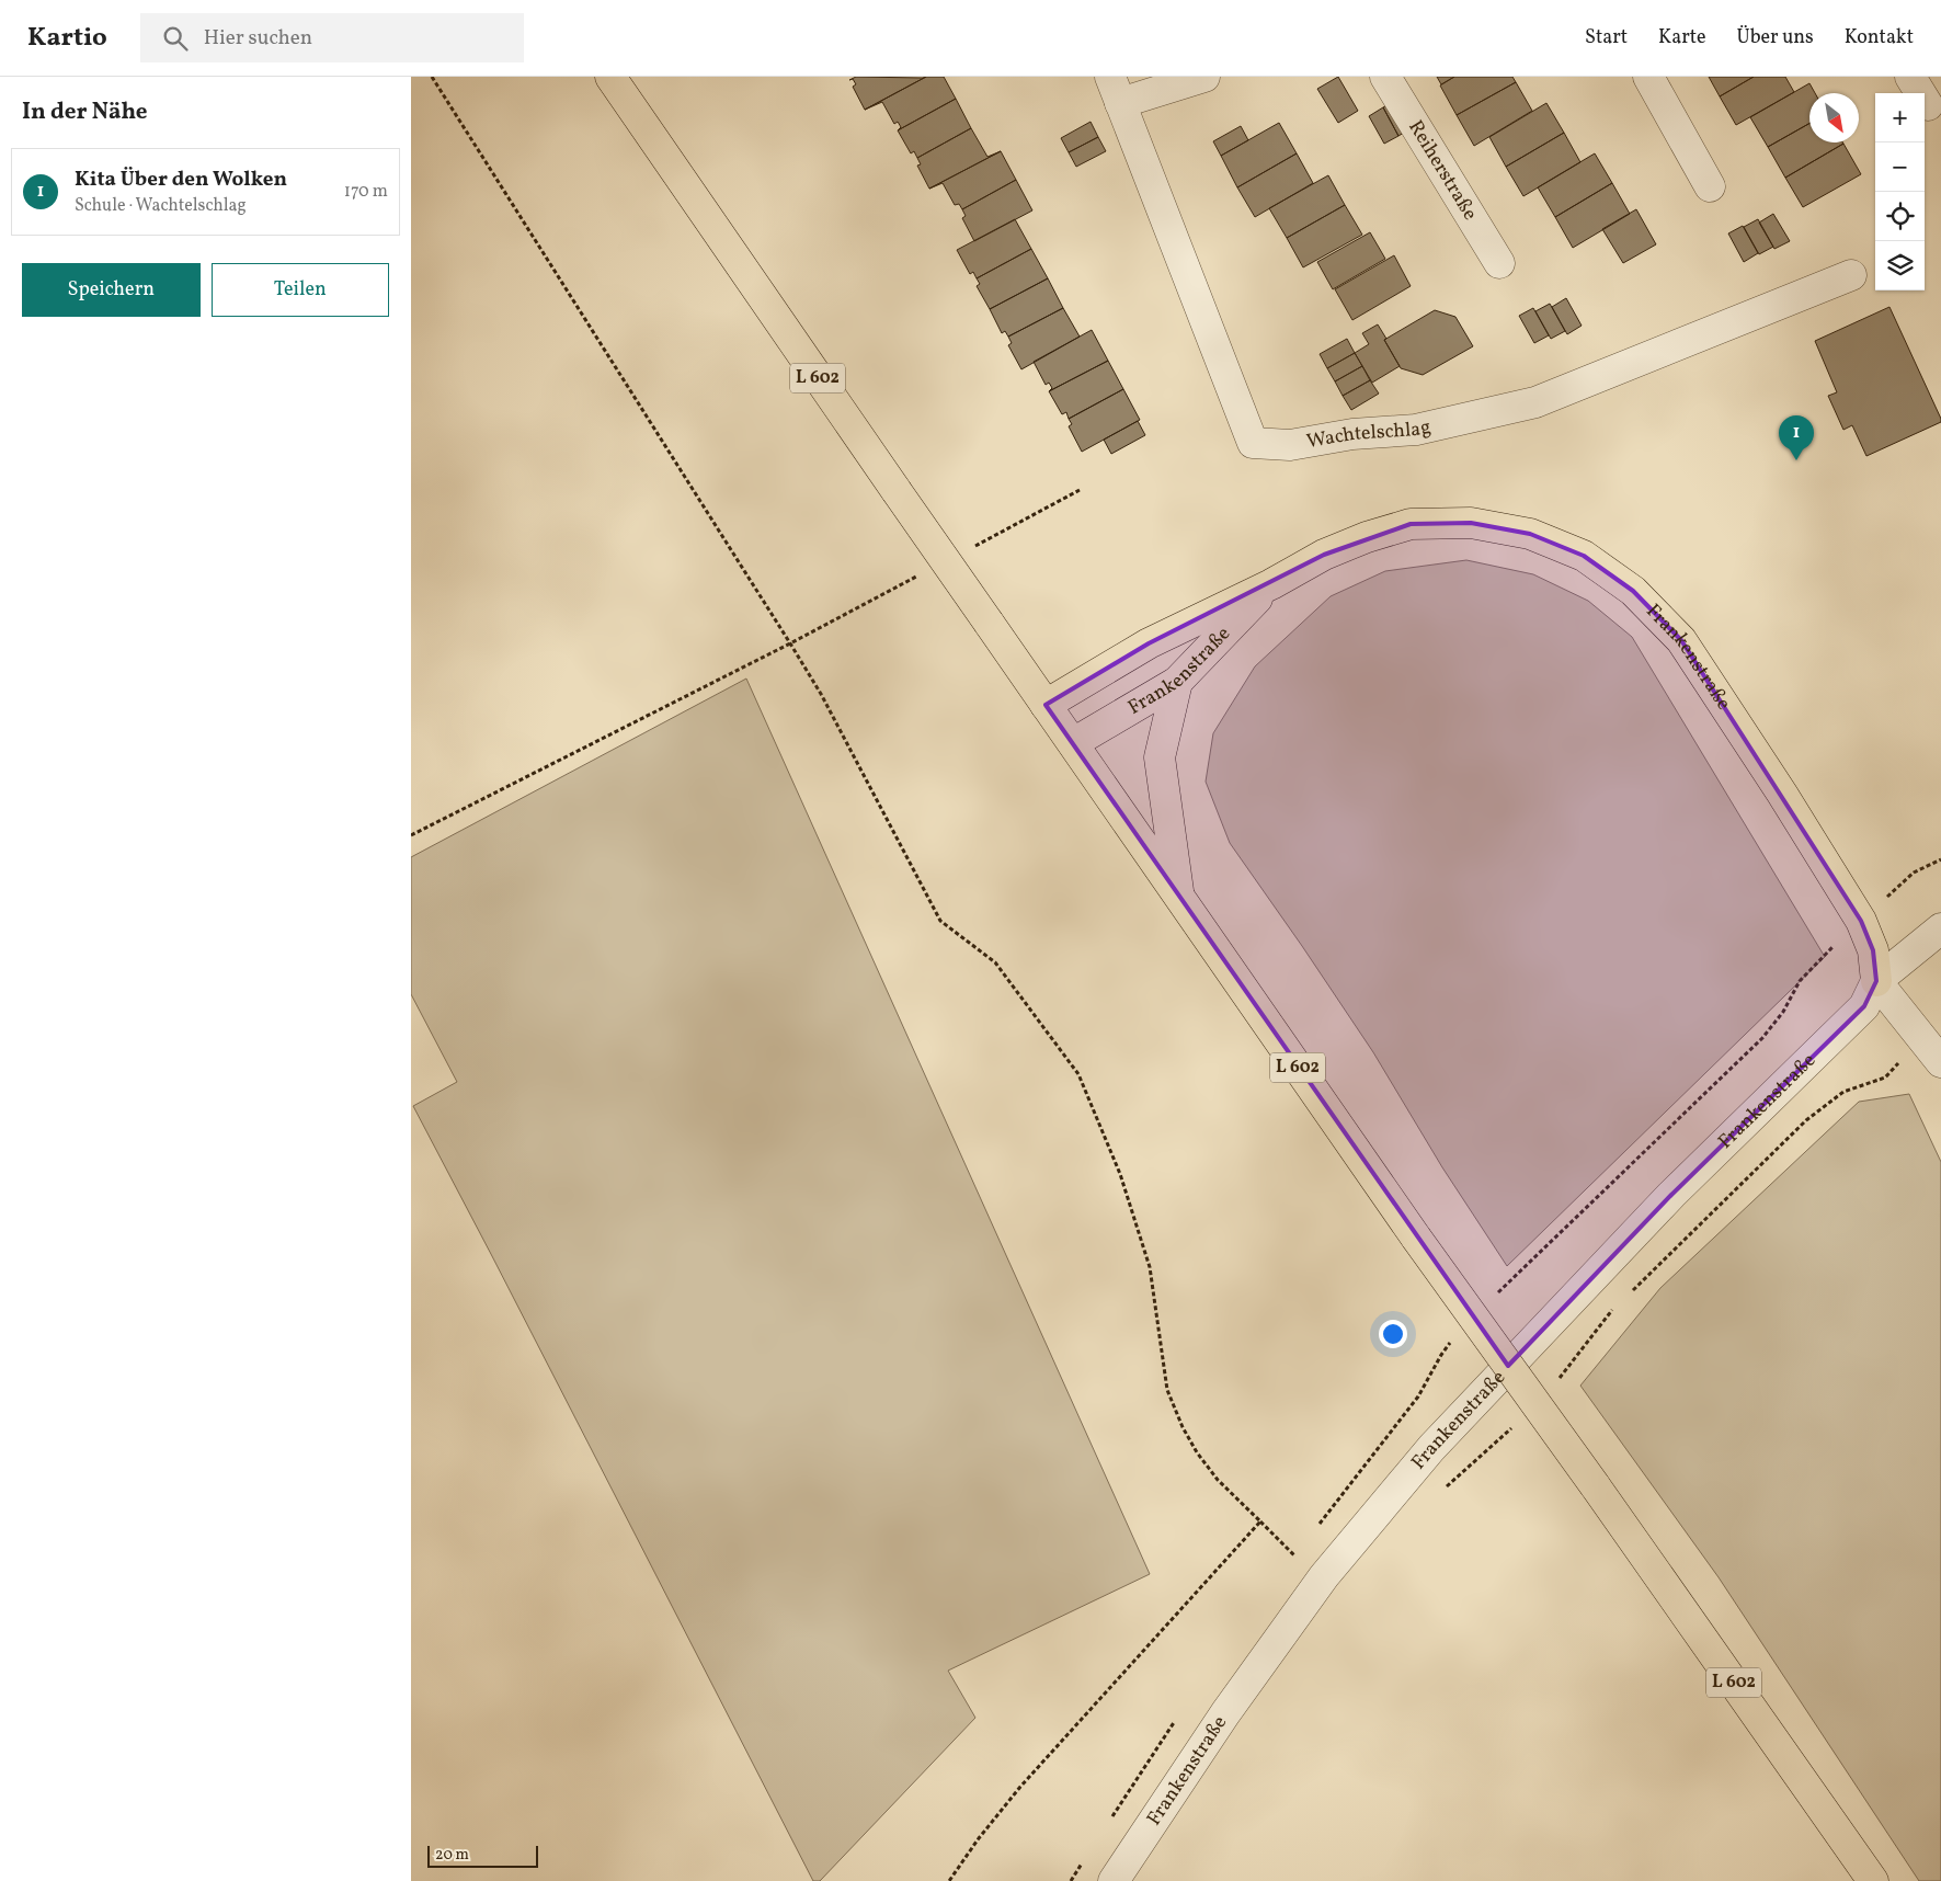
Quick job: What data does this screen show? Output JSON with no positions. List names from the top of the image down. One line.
{"streets":{"main road":["L 602","Frankenstraße"],"street":["Reiherstraße","Wachtelschlag"]},"crossings":[["L 602","Frankenstraße"]],"scale_bar":"20 m","north":"bottom right","page":{"header":"Kartio","search":"Hier suchen","nav":["Start","Karte","Über uns","Kontakt"],"heading":"In der Nähe","map_buttons":["+","−"],"list":[{"mark":"1","name":"Kita Über den Wolken","note":"Schule · Wachtelschlag","value":"170 m"}],"buttons":["Speichern","Teilen"],"pins":"1","scale":"20 m"}}
